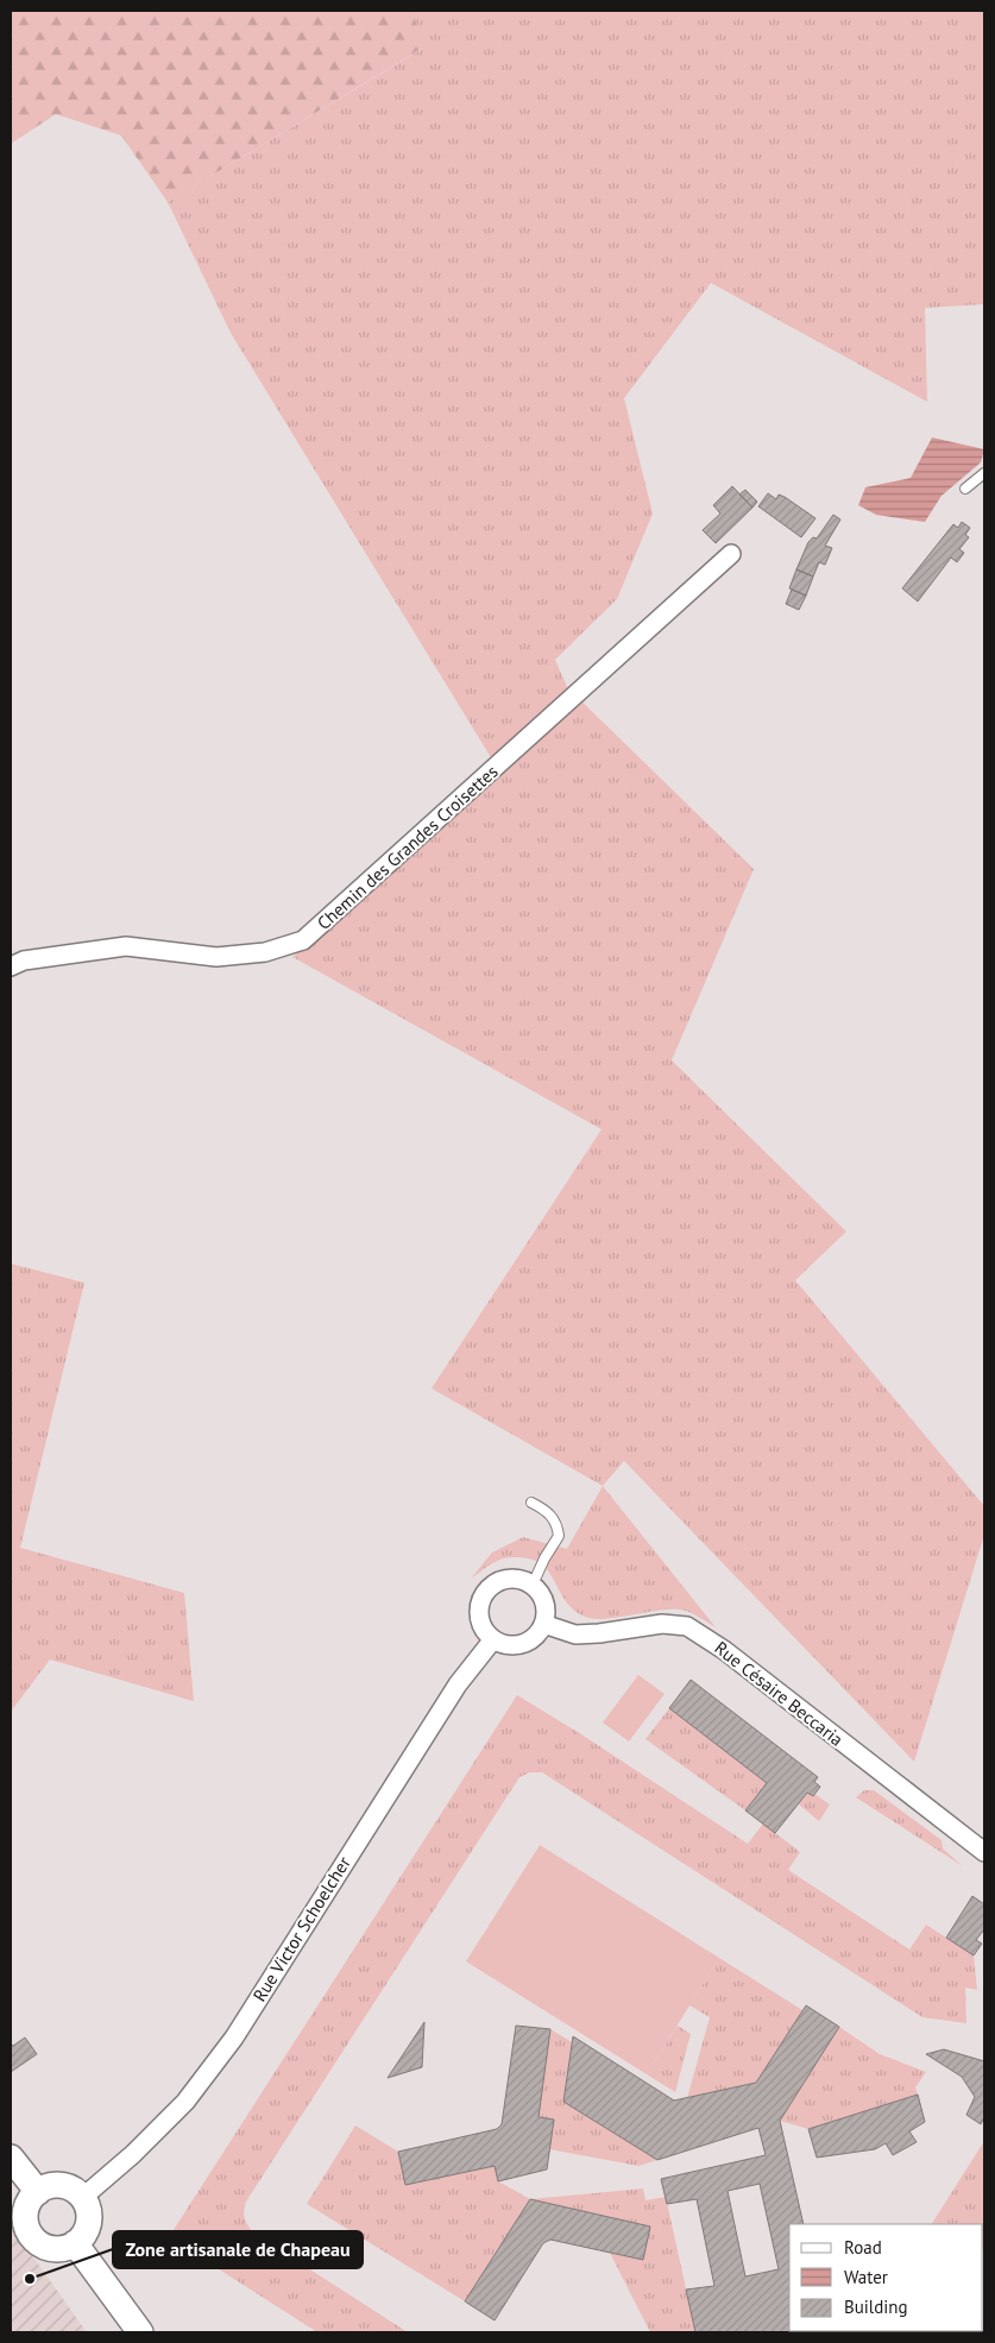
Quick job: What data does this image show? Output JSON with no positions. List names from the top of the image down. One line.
{"streets":{"street":["Chemin des Grandes Croisettes","Rue Césaire Beccaria","Rue Victor Schoelcher"]},"crossings":[["Rue Césaire Beccaria","Rue Victor Schoelcher"]],"places":["Zone artisanale de Chapeau"],"legend":["Road","Water","Building"]}
